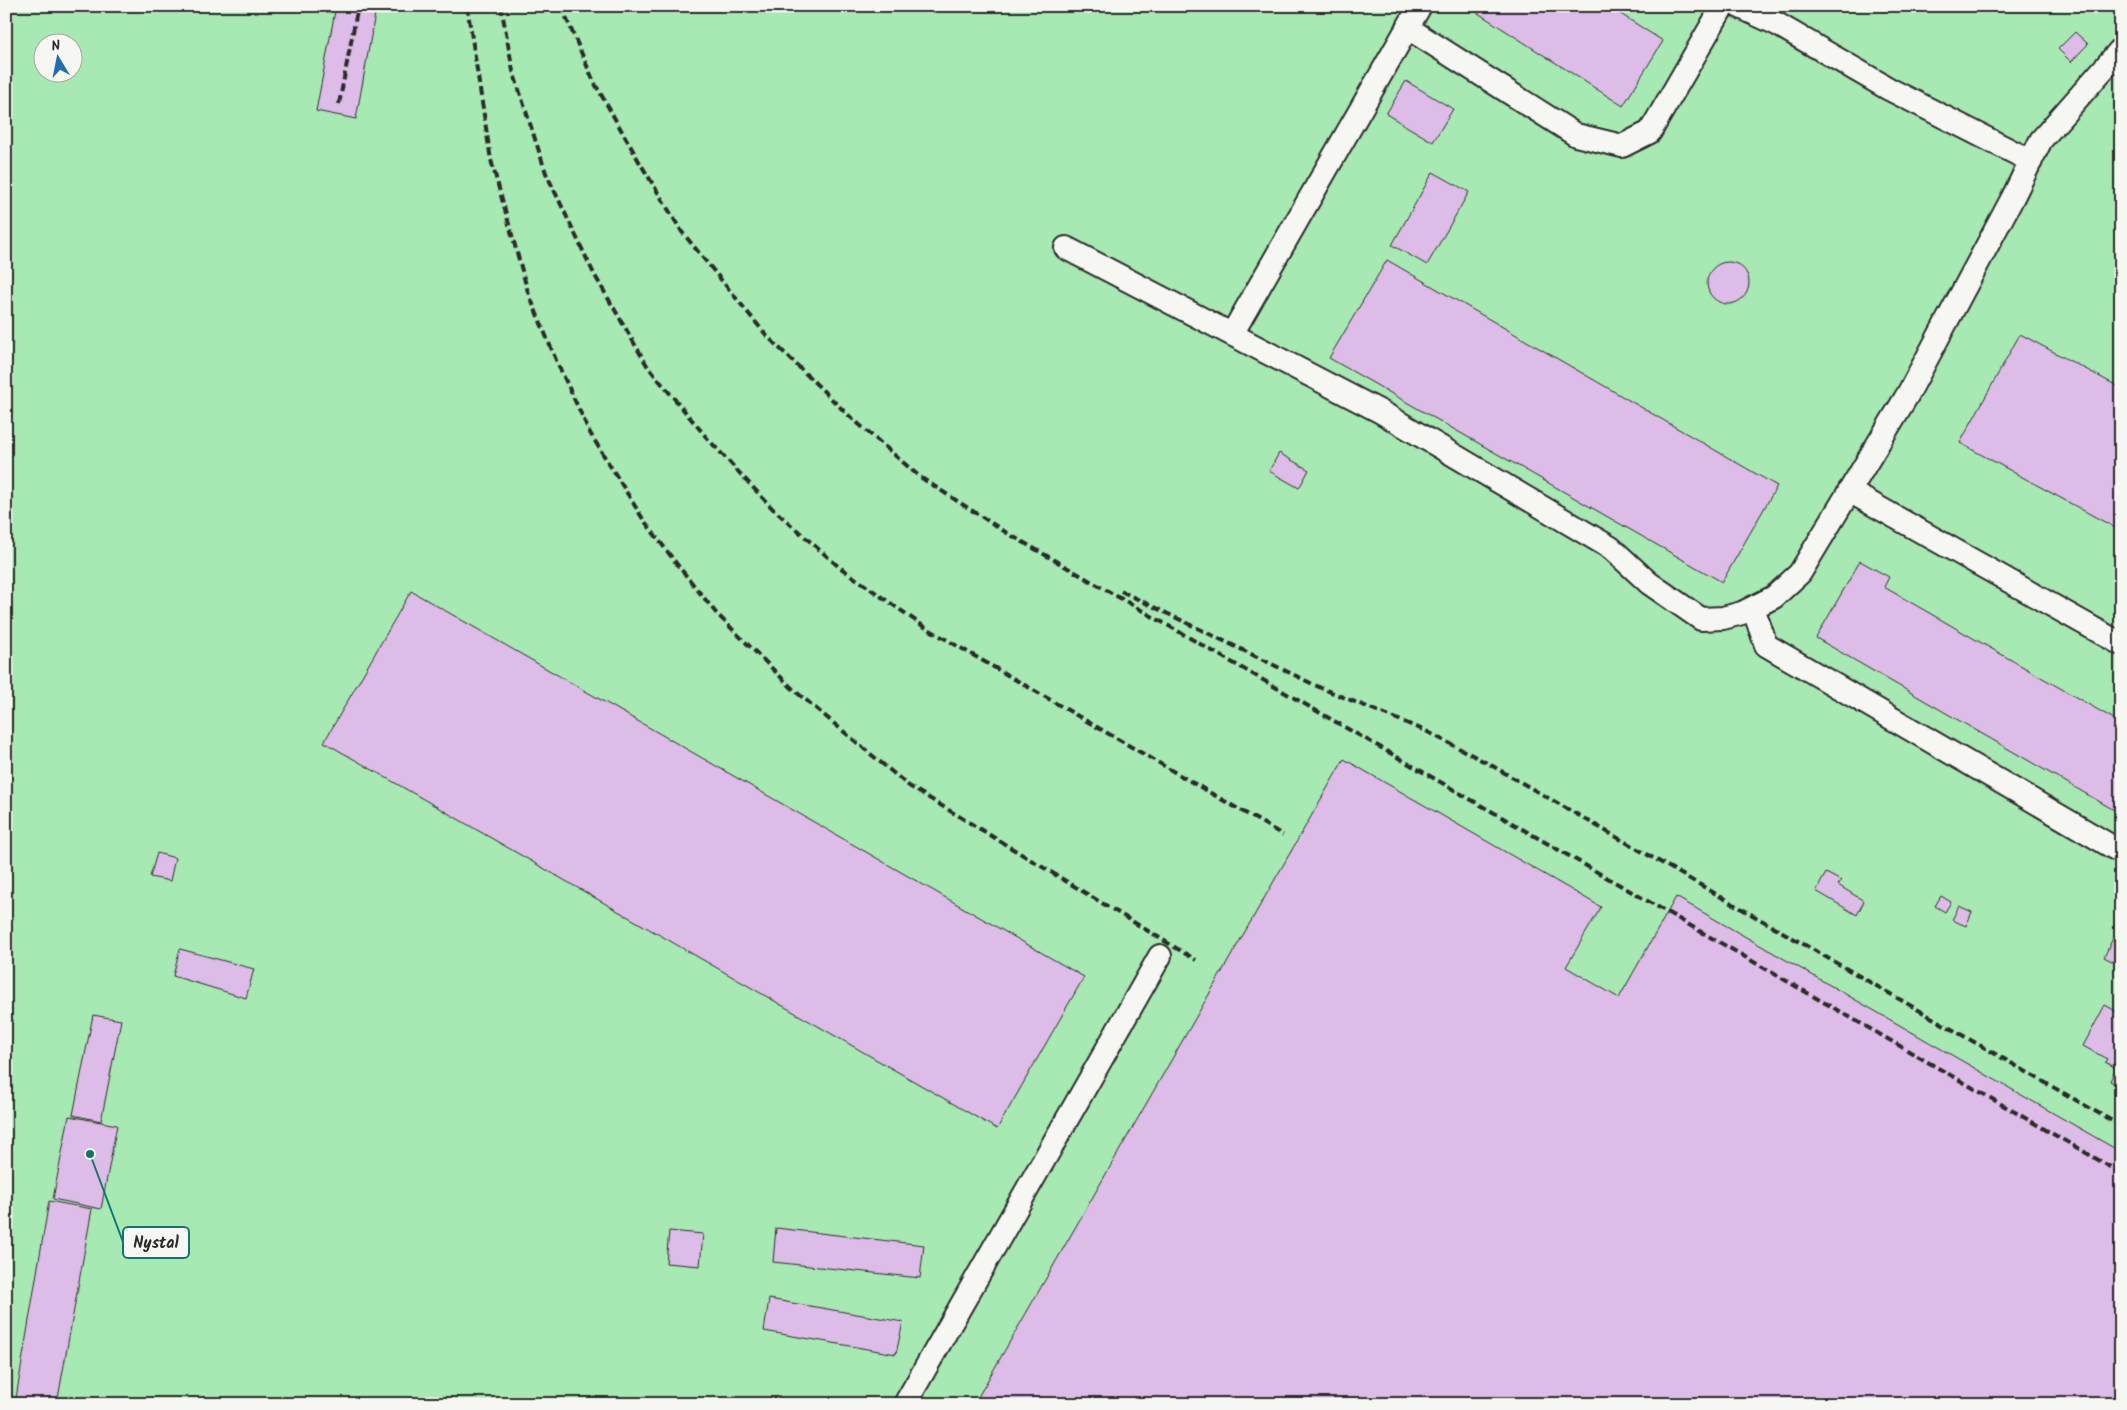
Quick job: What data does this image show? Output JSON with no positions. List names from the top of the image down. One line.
{"places":["Nystal"],"north":"top"}
